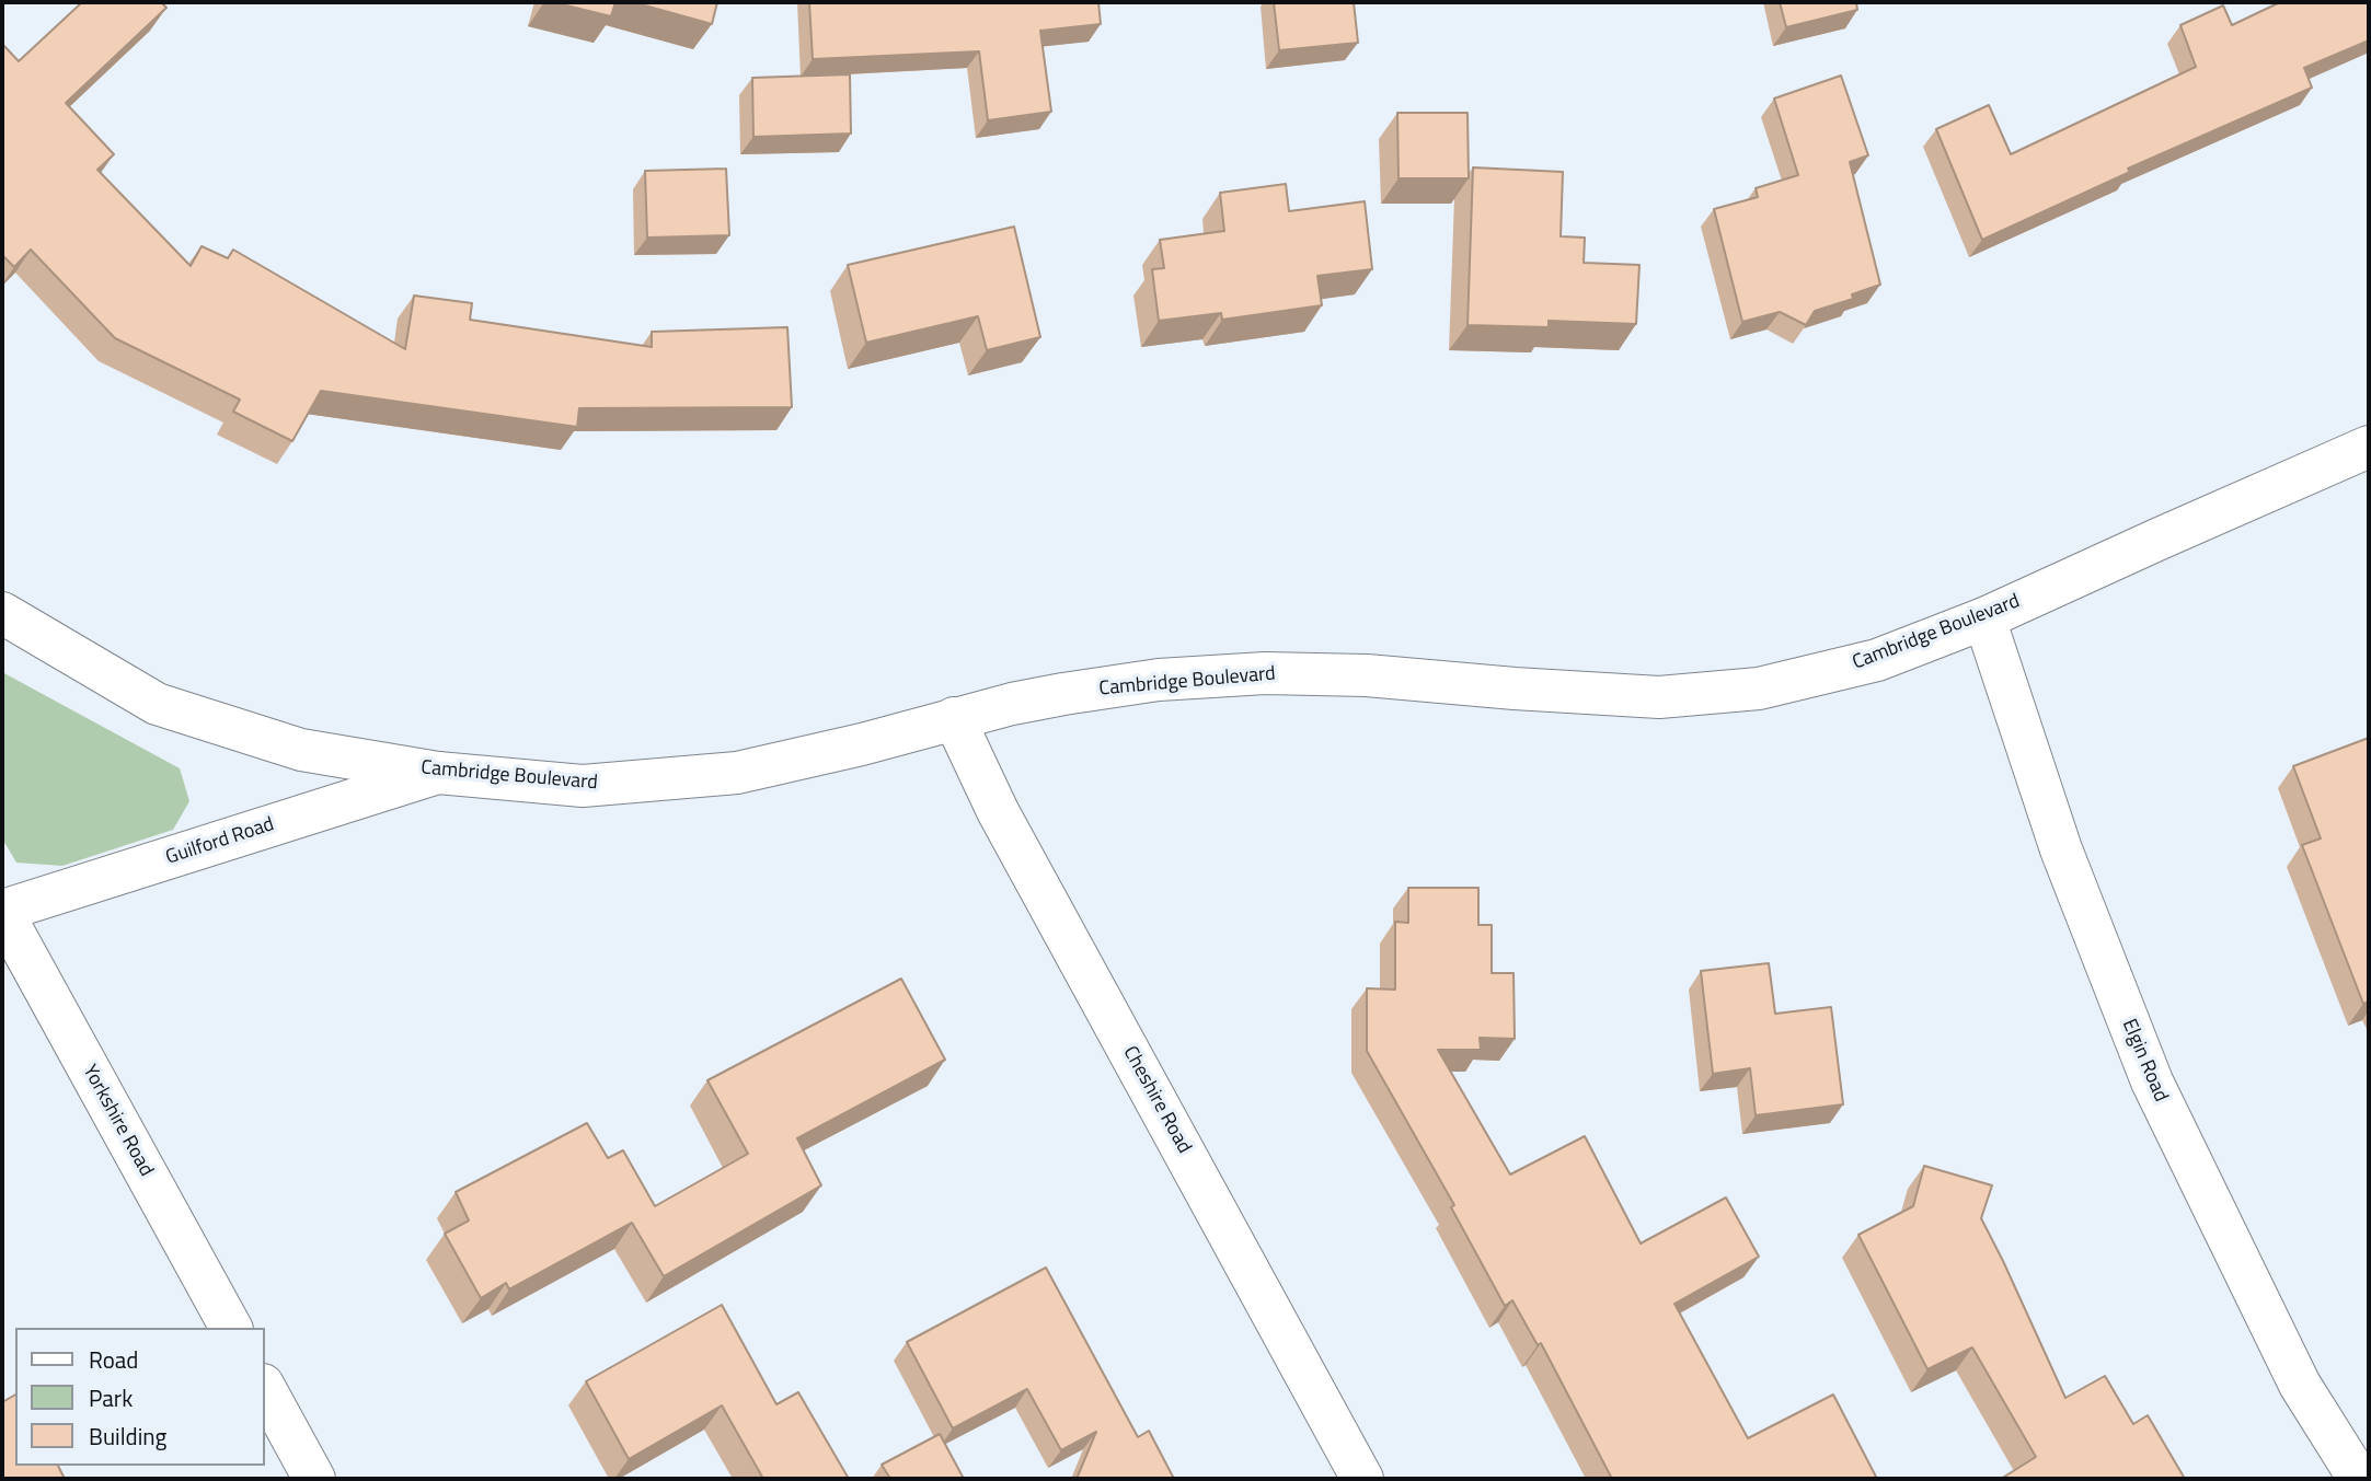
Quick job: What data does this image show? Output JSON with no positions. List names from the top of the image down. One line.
{"streets":{"street":["Cambridge Boulevard","Guilford Road","Elgin Road","Cheshire Road","Yorkshire Road"]},"crossings":[["Cambridge Boulevard","Guilford Road"],["Cambridge Boulevard","Elgin Road"],["Cambridge Boulevard","Cheshire Road"],["Guilford Road","Yorkshire Road"]],"legend":["Road","Park","Building"]}
